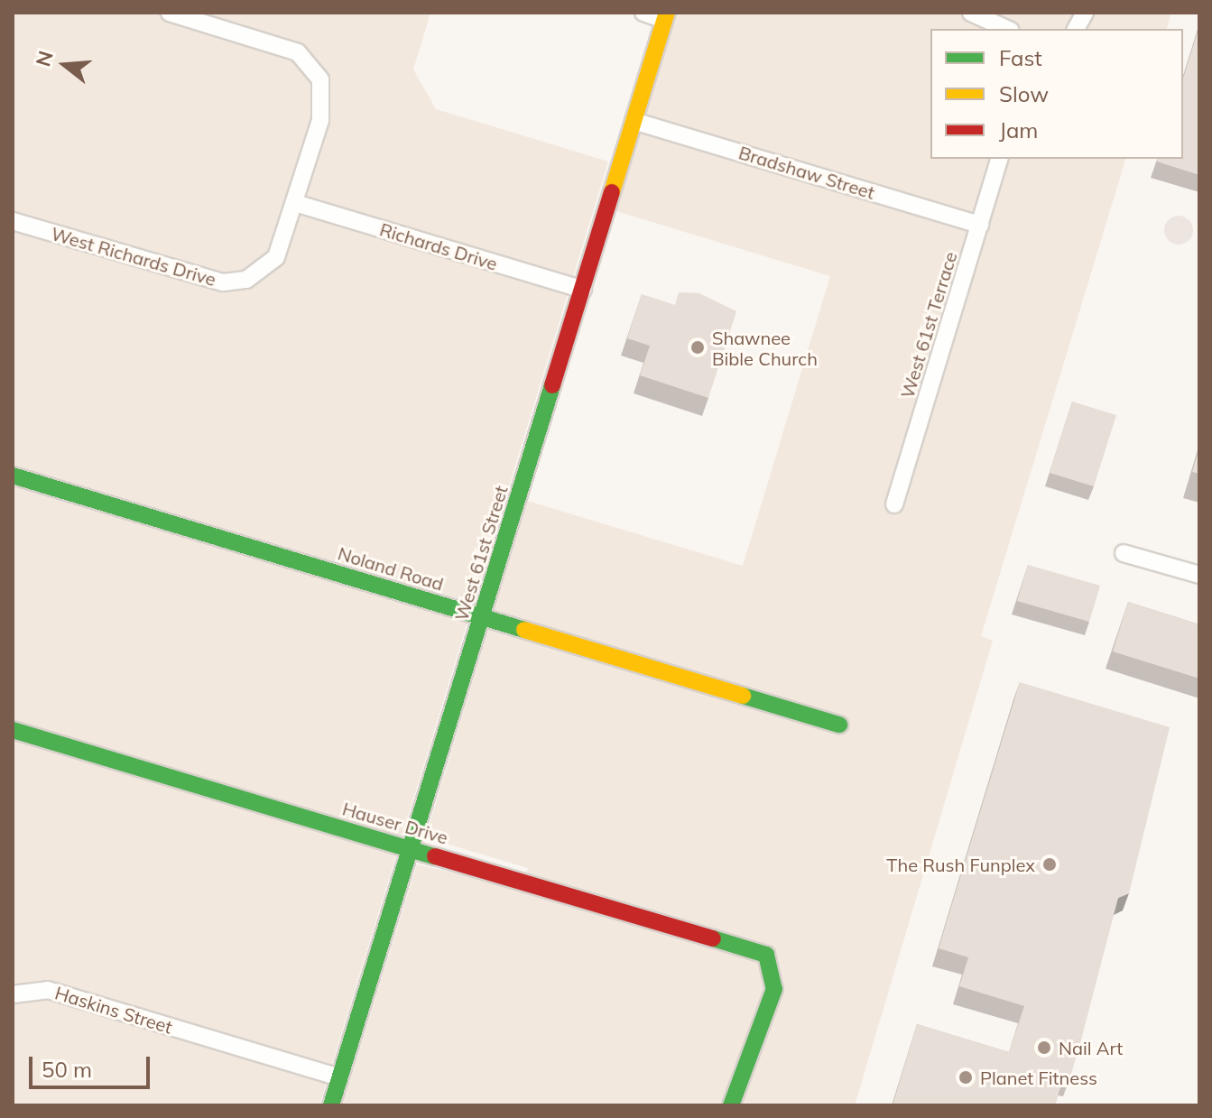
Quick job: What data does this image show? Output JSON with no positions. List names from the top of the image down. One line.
{"streets":{"street":["Bradshaw Street","Richards Drive","West Richards Drive","West 61st Terrace","West 61st Street","Noland Road","Hauser Drive","Haskins Street"]},"crossings":[["Bradshaw Street","West 61st Terrace"],["Bradshaw Street","West 61st Street"],["Richards Drive","West Richards Drive"],["Richards Drive","West 61st Street"],["West 61st Street","Noland Road"],["West 61st Street","Hauser Drive"],["West 61st Street","Haskins Street"]],"places":["Shawnee Bible Church","The Rush Funplex","Nail Art","Planet Fitness"],"legend":["Fast","Slow","Jam"],"scale_bar":"50 m","north":"left"}
